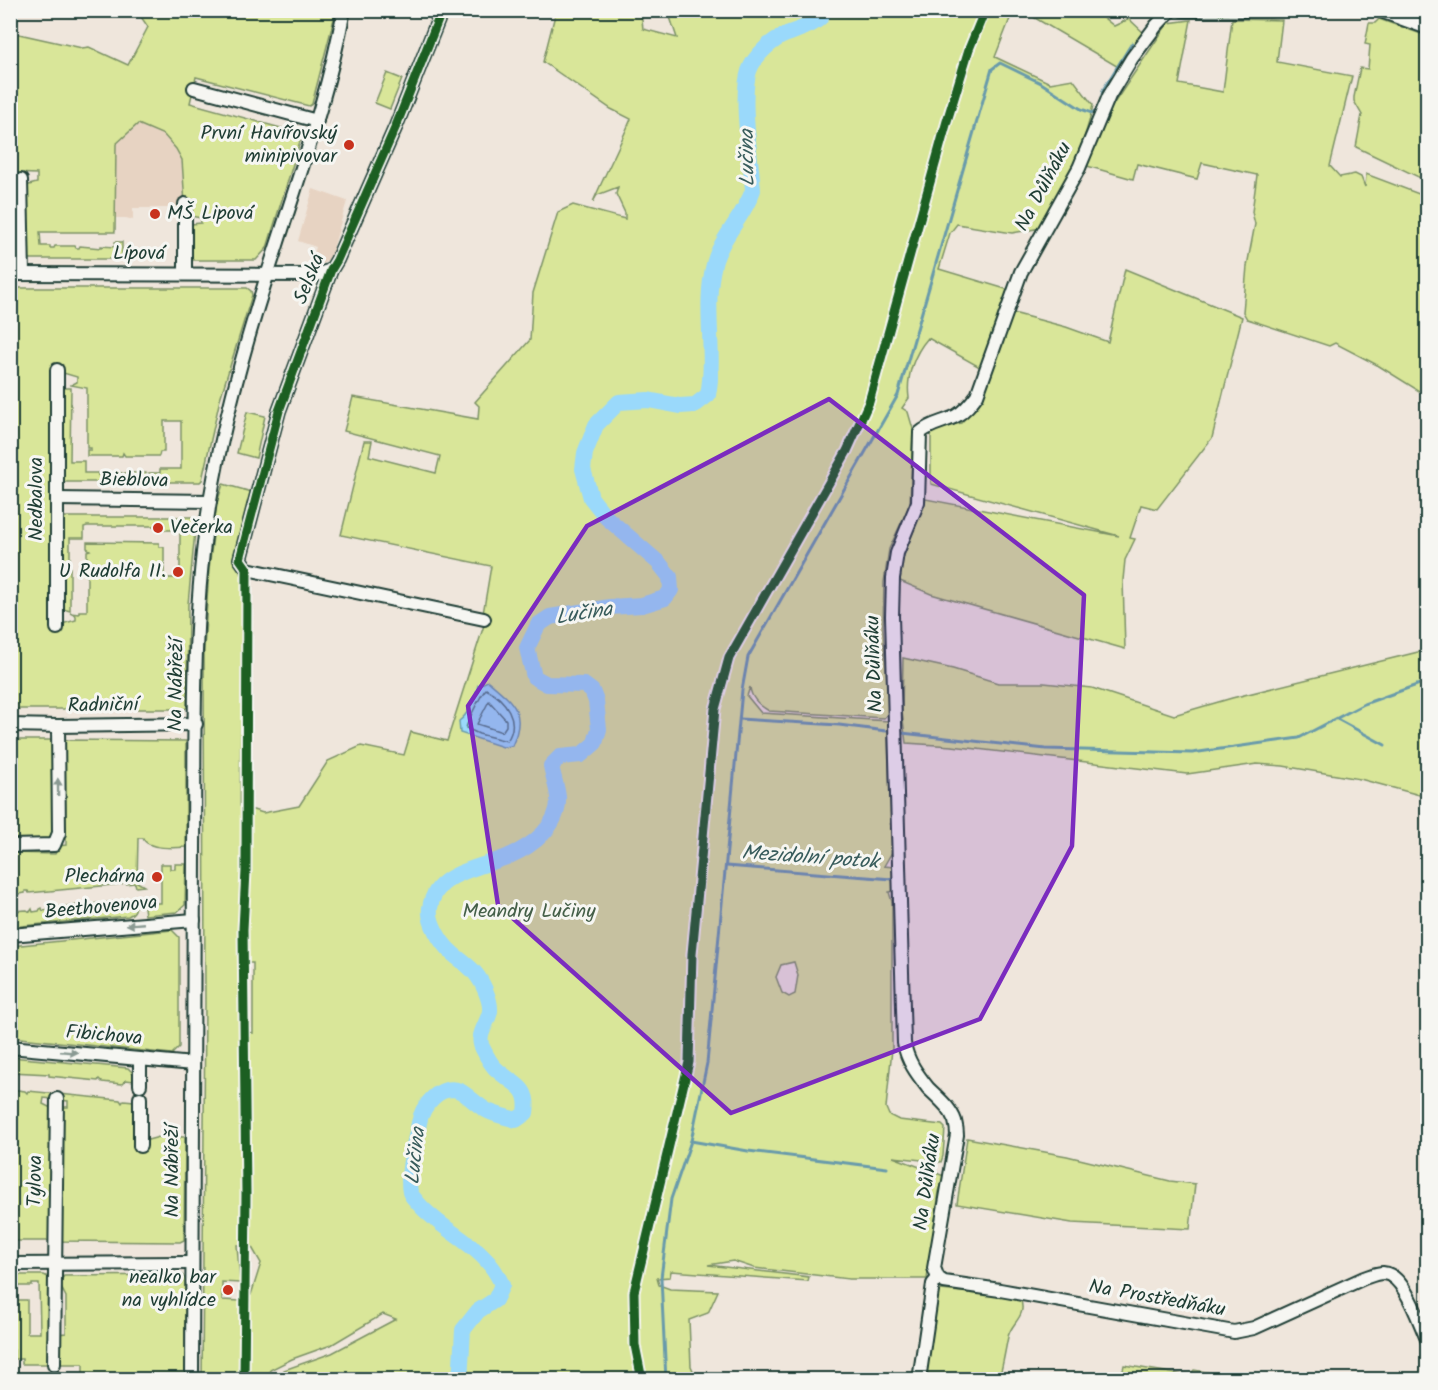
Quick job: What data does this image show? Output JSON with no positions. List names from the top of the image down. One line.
{"streets":{"street":["Na Důlňáku","Lípová","Selská","Bieblova","Nedbalova","Na Nábřeží","Radniční","Beethovenova","Fibichova","Tylova","Na Prostředňáku"]},"crossings":[["Na Důlňáku","Na Prostředňáku"],["Lípová","Selská"],["Lípová","Na Nábřeží"],["Selská","Na Nábřeží"],["Bieblova","Nedbalova"],["Bieblova","Na Nábřeží"],["Na Nábřeží","Radniční"],["Na Nábřeží","Beethovenova"],["Na Nábřeží","Fibichova"]],"one_way":["Beethovenova","Fibichova"],"water":["Lučina","Mezidolní potok"],"parks":["Meandry Lučiny"],"places":["První Havířovský minipivovar","MŠ Lipová","Večerka","U Rudolfa II.","Plechárna","nealko bar na vyhlídce"]}
